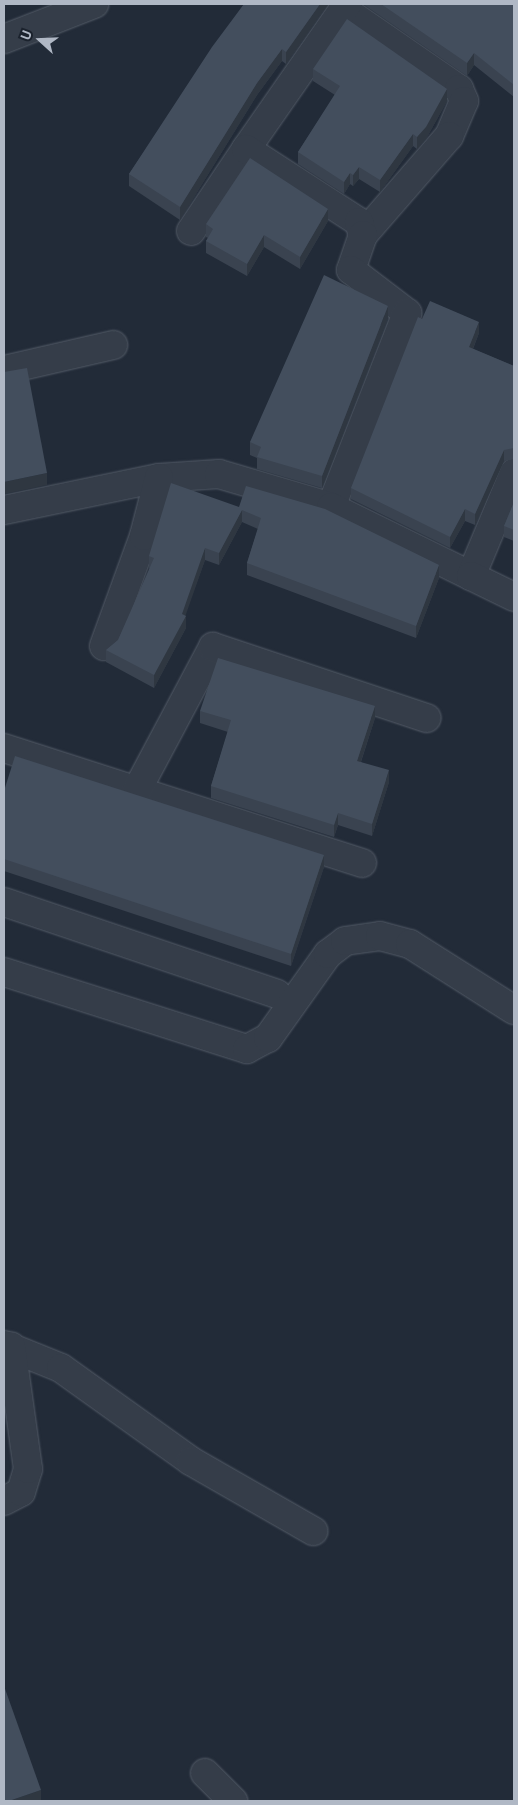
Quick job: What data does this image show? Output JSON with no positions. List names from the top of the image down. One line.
{"north":"left"}
